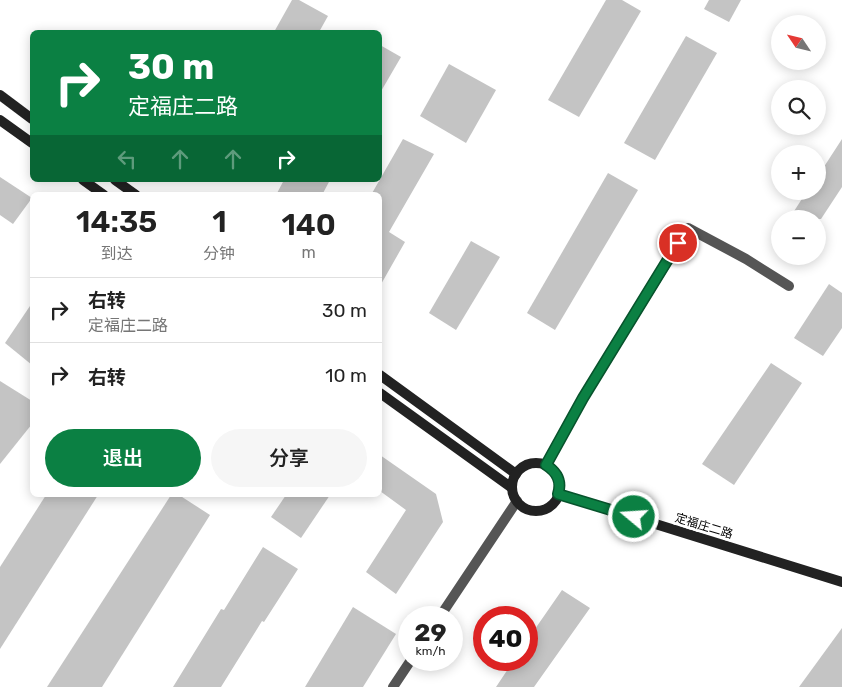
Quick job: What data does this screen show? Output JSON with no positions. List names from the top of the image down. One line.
{"streets":{"street":["定福庄二路"]},"north":"top left","page":{"map_buttons":["+","−"],"turn":["30 m","定福庄二路"],"eta":["14:35","到达","1","分钟","140","m"],"list":[{"name":"右转","note":"定福庄二路","value":"30 m"},{"name":"右转","value":"10 m"}],"buttons":["退出","分享"],"speed":"29 km/h","limit":"40"}}
